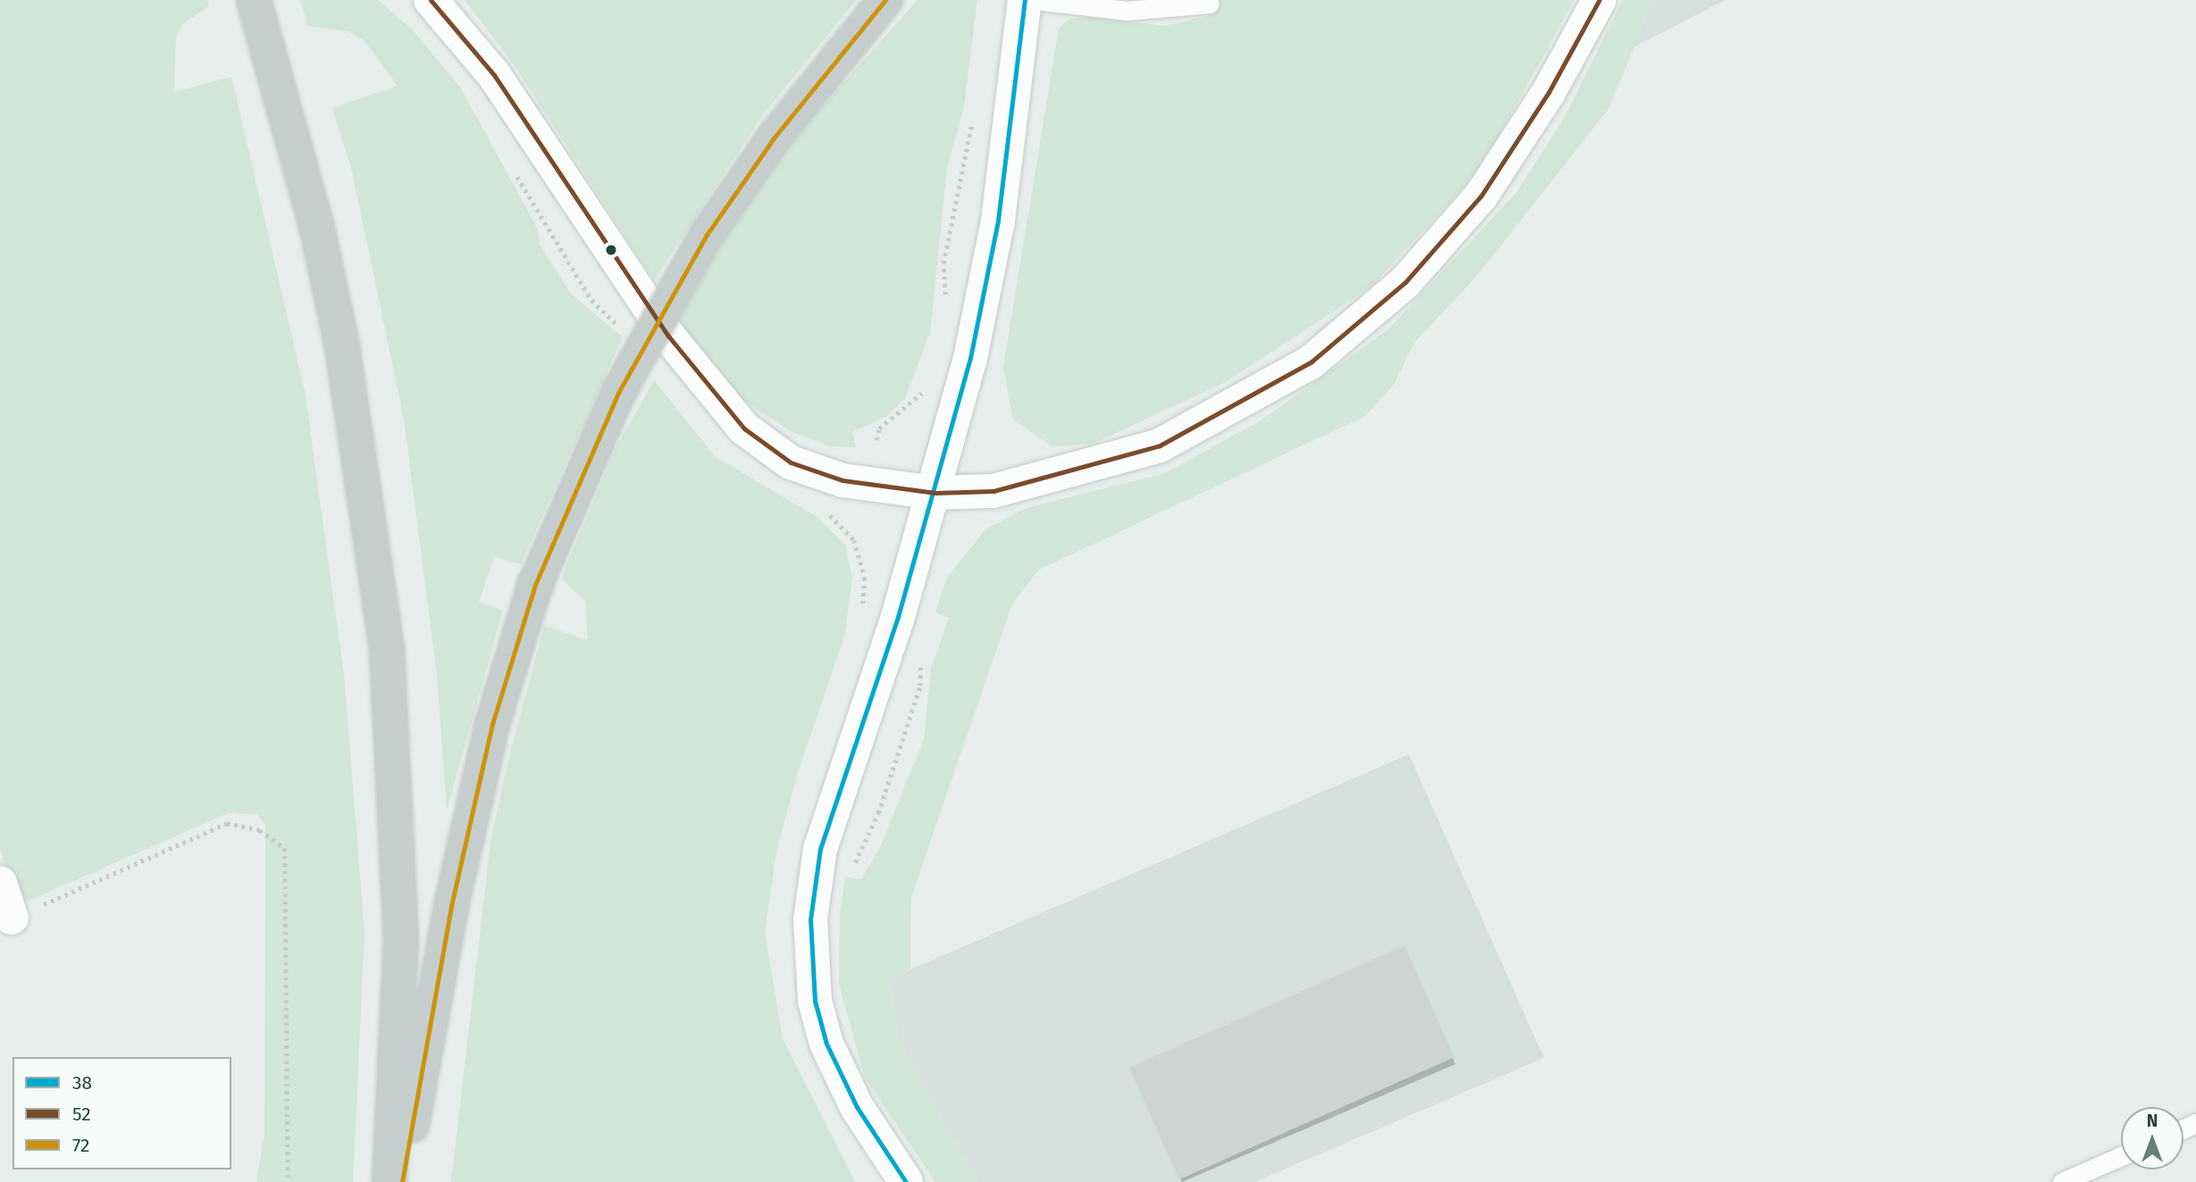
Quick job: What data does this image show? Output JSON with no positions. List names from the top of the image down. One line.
{"lines":["transit line 38","transit line 52","transit line 72"],"legend":["38","52","72"],"north":"top"}
